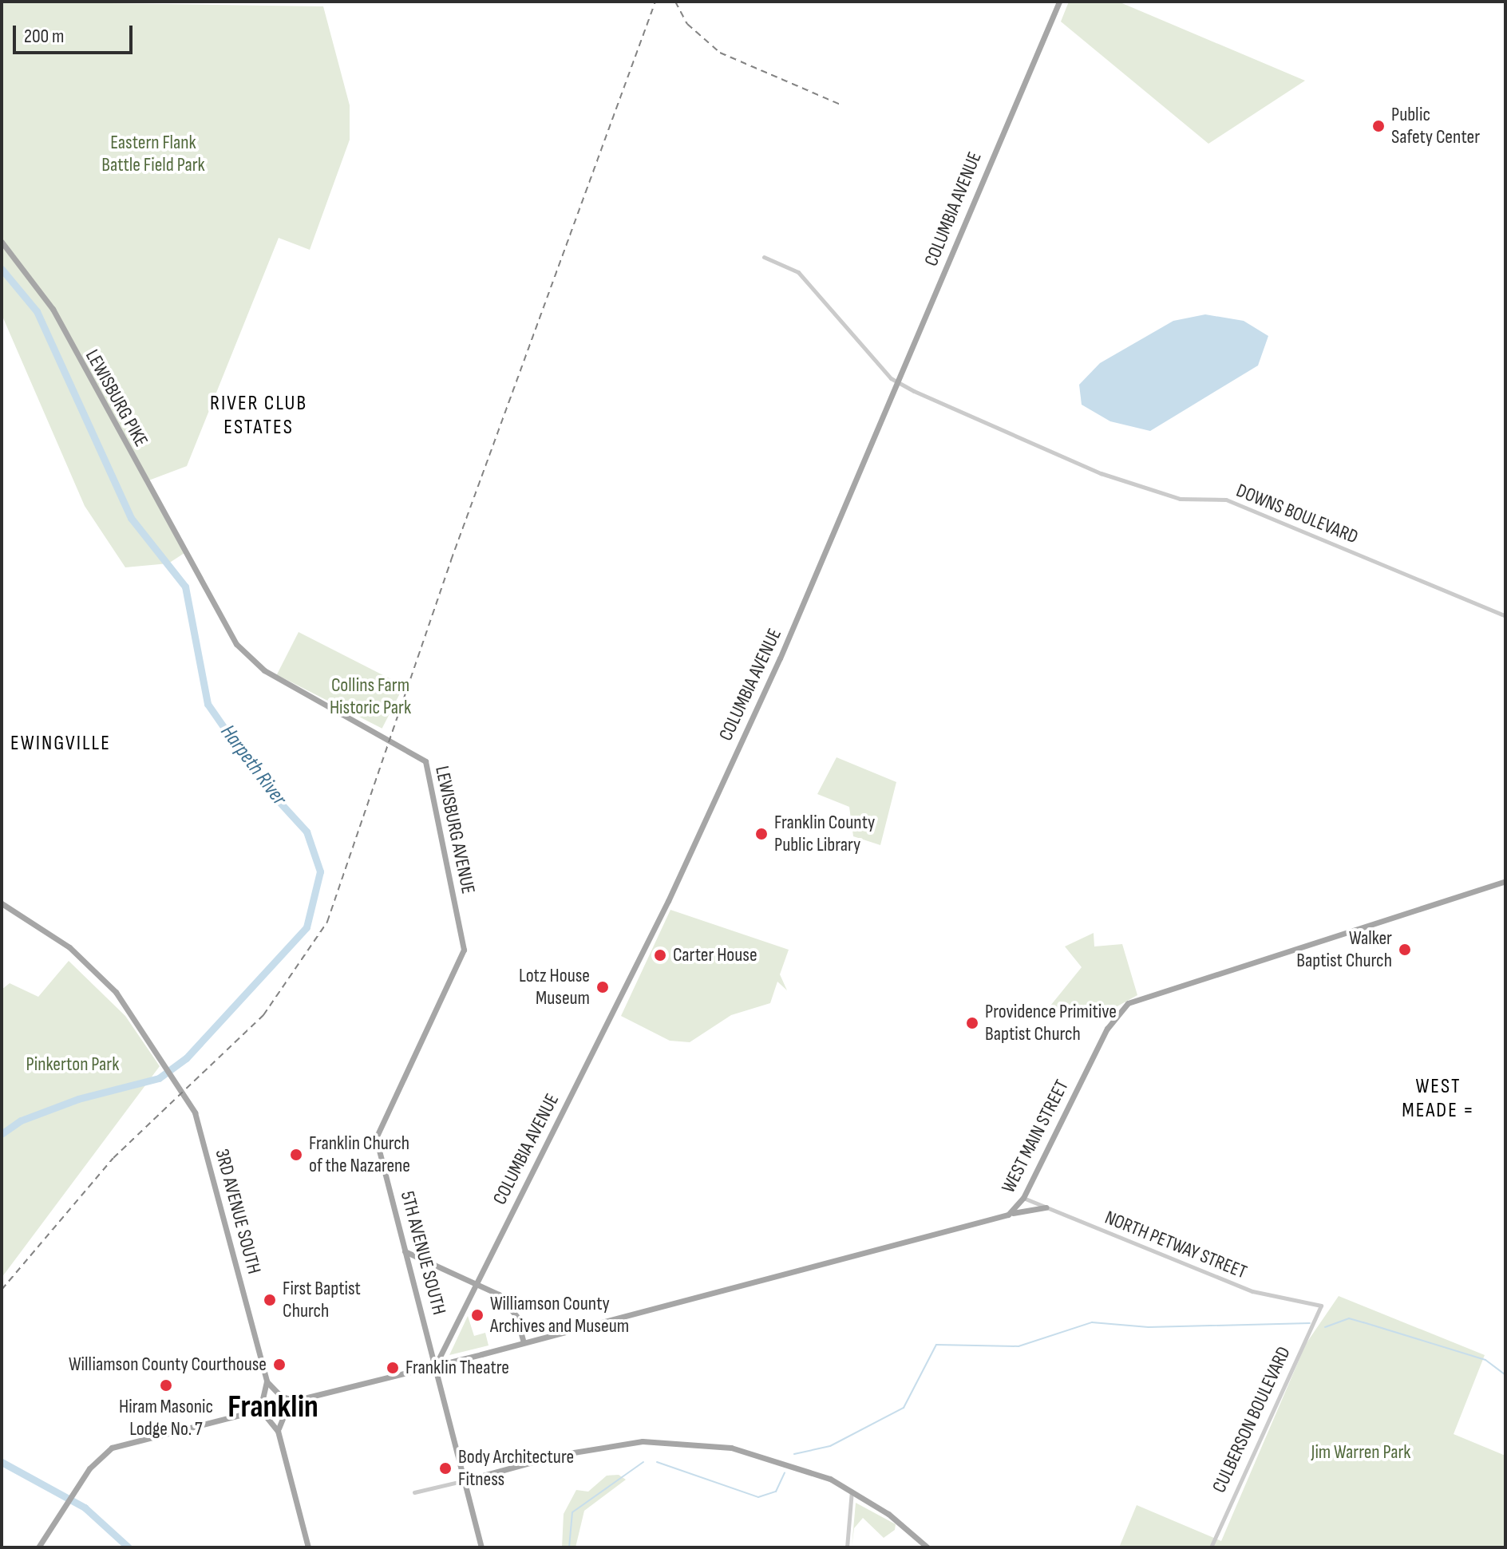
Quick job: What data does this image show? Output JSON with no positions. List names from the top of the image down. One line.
{"streets":{"main road":["COLUMBIA AVENUE","LEWISBURG PIKE","LEWISBURG AVENUE","WEST MAIN STREET","3RD AVENUE SOUTH","5TH AVENUE SOUTH"],"street":["DOWNS BOULEVARD","NORTH PETWAY STREET","CULBERSON BOULEVARD"]},"crossings":[["COLUMBIA AVENUE","DOWNS BOULEVARD"],["COLUMBIA AVENUE","WEST MAIN STREET"],["COLUMBIA AVENUE","5TH AVENUE SOUTH"],["LEWISBURG PIKE","LEWISBURG AVENUE"],["LEWISBURG AVENUE","5TH AVENUE SOUTH"],["WEST MAIN STREET","NORTH PETWAY STREET"],["WEST MAIN STREET","5TH AVENUE SOUTH"],["NORTH PETWAY STREET","CULBERSON BOULEVARD"]],"districts":["RIVER CLUB ESTATES","EWINGVILLE","WEST MEADE =","Franklin"],"water":["Harpeth River"],"parks":["Eastern Flank Battle Field Park","Collins Farm Historic Park","Pinkerton Park","Jim Warren Park"],"places":["Public Safety Center","Franklin County Public Library","Walker Baptist Church","Carter House","Lotz House Museum","Providence Primitive Baptist Church","Franklin Church of the Nazarene","First Baptist Church","Williamson County Archives and Museum","Williamson County Courthouse","Franklin Theatre","Hiram Masonic Lodge No. 7","Body Architecture Fitness"],"scale_bar":"200 m"}
